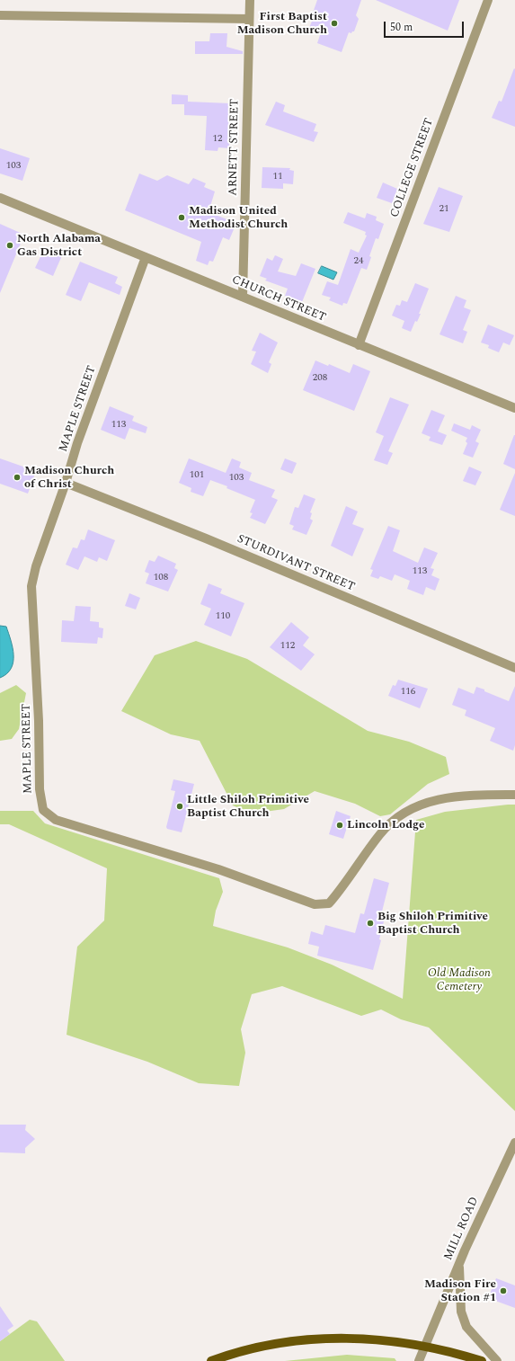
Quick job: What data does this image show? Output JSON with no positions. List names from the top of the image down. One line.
{"streets":{"street":["ARNETT STREET","COLLEGE STREET","CHURCH STREET","MAPLE STREET","STURDIVANT STREET","MILL ROAD"]},"crossings":[["ARNETT STREET","CHURCH STREET"],["COLLEGE STREET","CHURCH STREET"],["CHURCH STREET","MAPLE STREET"],["MAPLE STREET","STURDIVANT STREET"]],"parks":["Old Madison Cemetery"],"places":["First Baptist Madison Church","Madison United Methodist Church","North Alabama Gas District","Madison Church of Christ","Little Shiloh Primitive Baptist Church","Lincoln Lodge","Big Shiloh Primitive Baptist Church","Madison Fire Station #1"],"house_numbers":["12","103","11","21","24","208","113","101","103","113","108","110","112","116"],"scale_bar":"50 m"}
